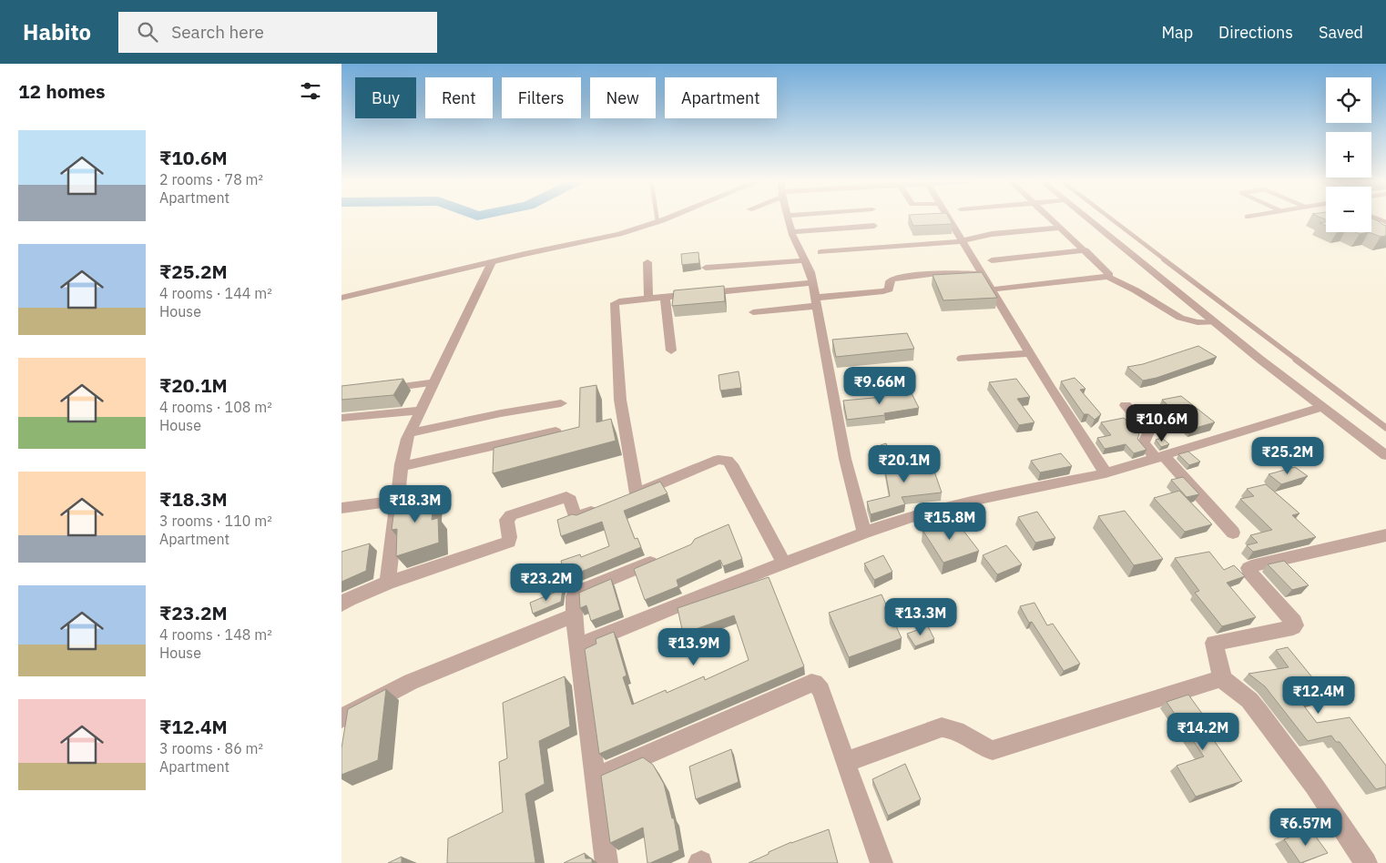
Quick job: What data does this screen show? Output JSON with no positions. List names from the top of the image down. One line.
{"page":{"header":"Habito","search":"Search here","nav":["Map","Directions","Saved"],"heading":"12 homes","map_buttons":["+","−"],"chip":["Buy","Rent","Filters","New","Apartment"],"list":[{"name":"₹10.6M","note":"2 rooms · 78 m² · Apartment"},{"name":"₹25.2M","note":"4 rooms · 144 m² · House"},{"name":"₹20.1M","note":"4 rooms · 108 m² · House"},{"name":"₹18.3M","note":"3 rooms · 110 m² · Apartment"},{"name":"₹23.2M","note":"4 rooms · 148 m² · House"},{"name":"₹12.4M","note":"3 rooms · 86 m² · Apartment"}],"price":["₹9.66M","₹10.6M","₹25.2M","₹20.1M","₹18.3M","₹15.8M","₹23.2M","₹13.3M","₹13.9M","₹12.4M","₹14.2M","₹6.57M"]}}
